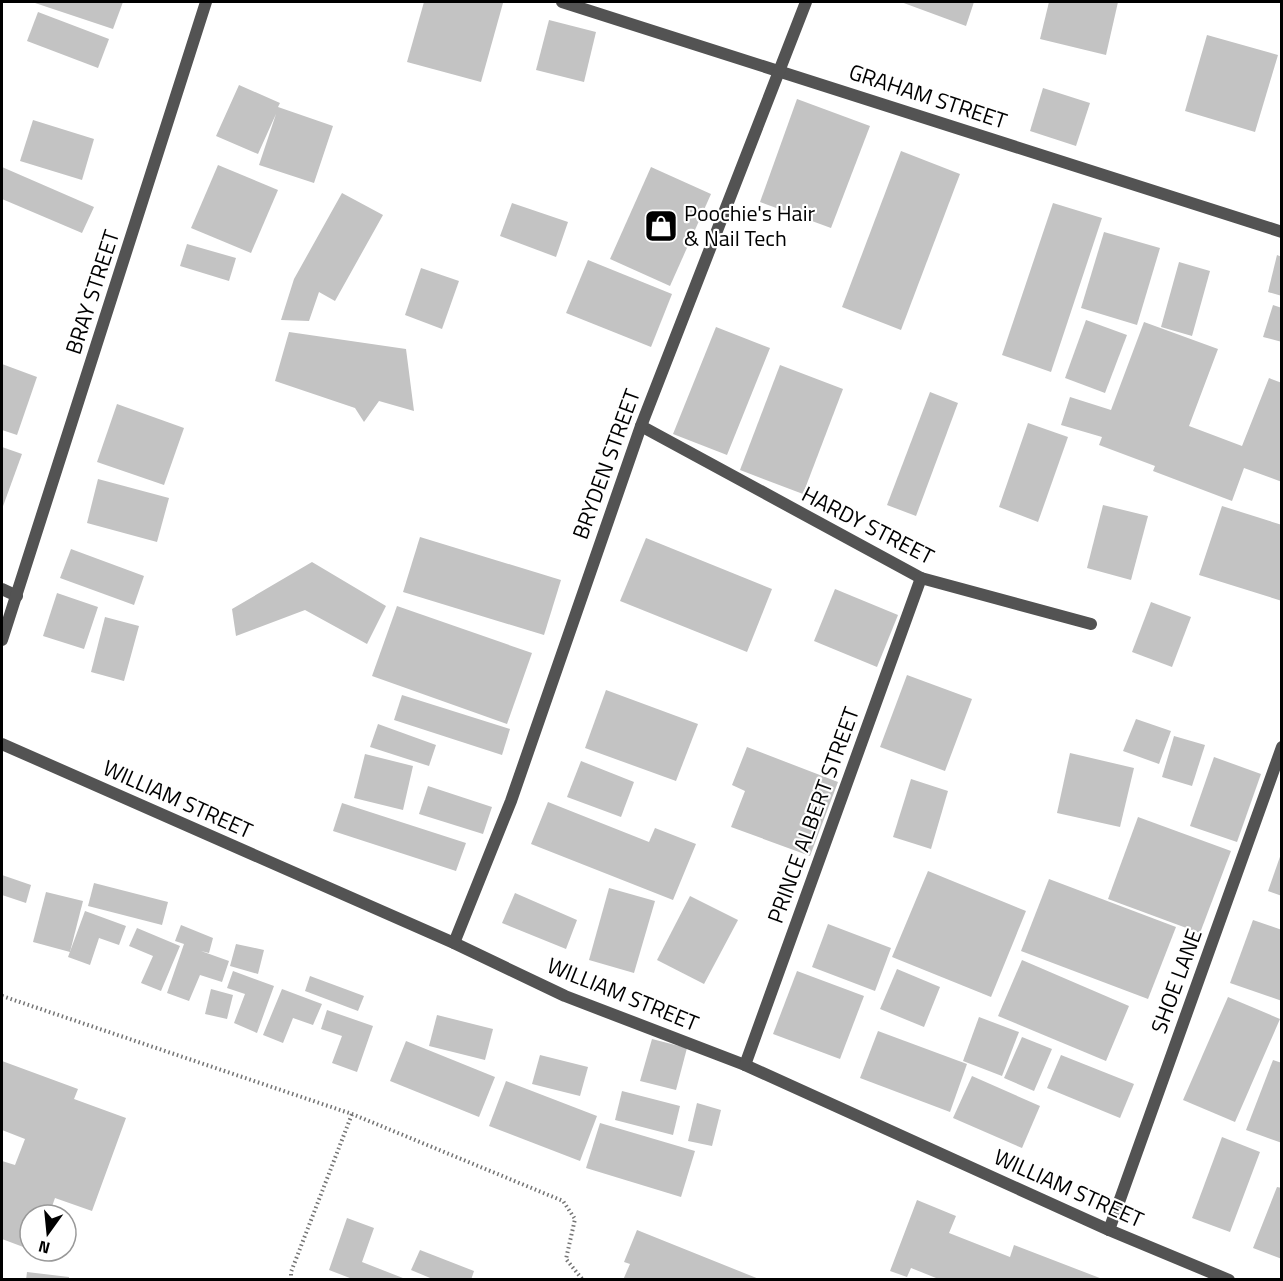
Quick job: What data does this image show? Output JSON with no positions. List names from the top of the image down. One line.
{"streets":{"street":["GRAHAM STREET","BRAY STREET","BRYDEN STREET","HARDY STREET","WILLIAM STREET","PRINCE ALBERT STREET","SHOE LANE"]},"crossings":[["GRAHAM STREET","BRYDEN STREET"],["BRYDEN STREET","HARDY STREET"],["BRYDEN STREET","WILLIAM STREET"],["HARDY STREET","PRINCE ALBERT STREET"],["WILLIAM STREET","PRINCE ALBERT STREET"],["WILLIAM STREET","SHOE LANE"]],"places":{"shop":["Poochie's Hair & Nail Tech"]},"north":"bottom"}
